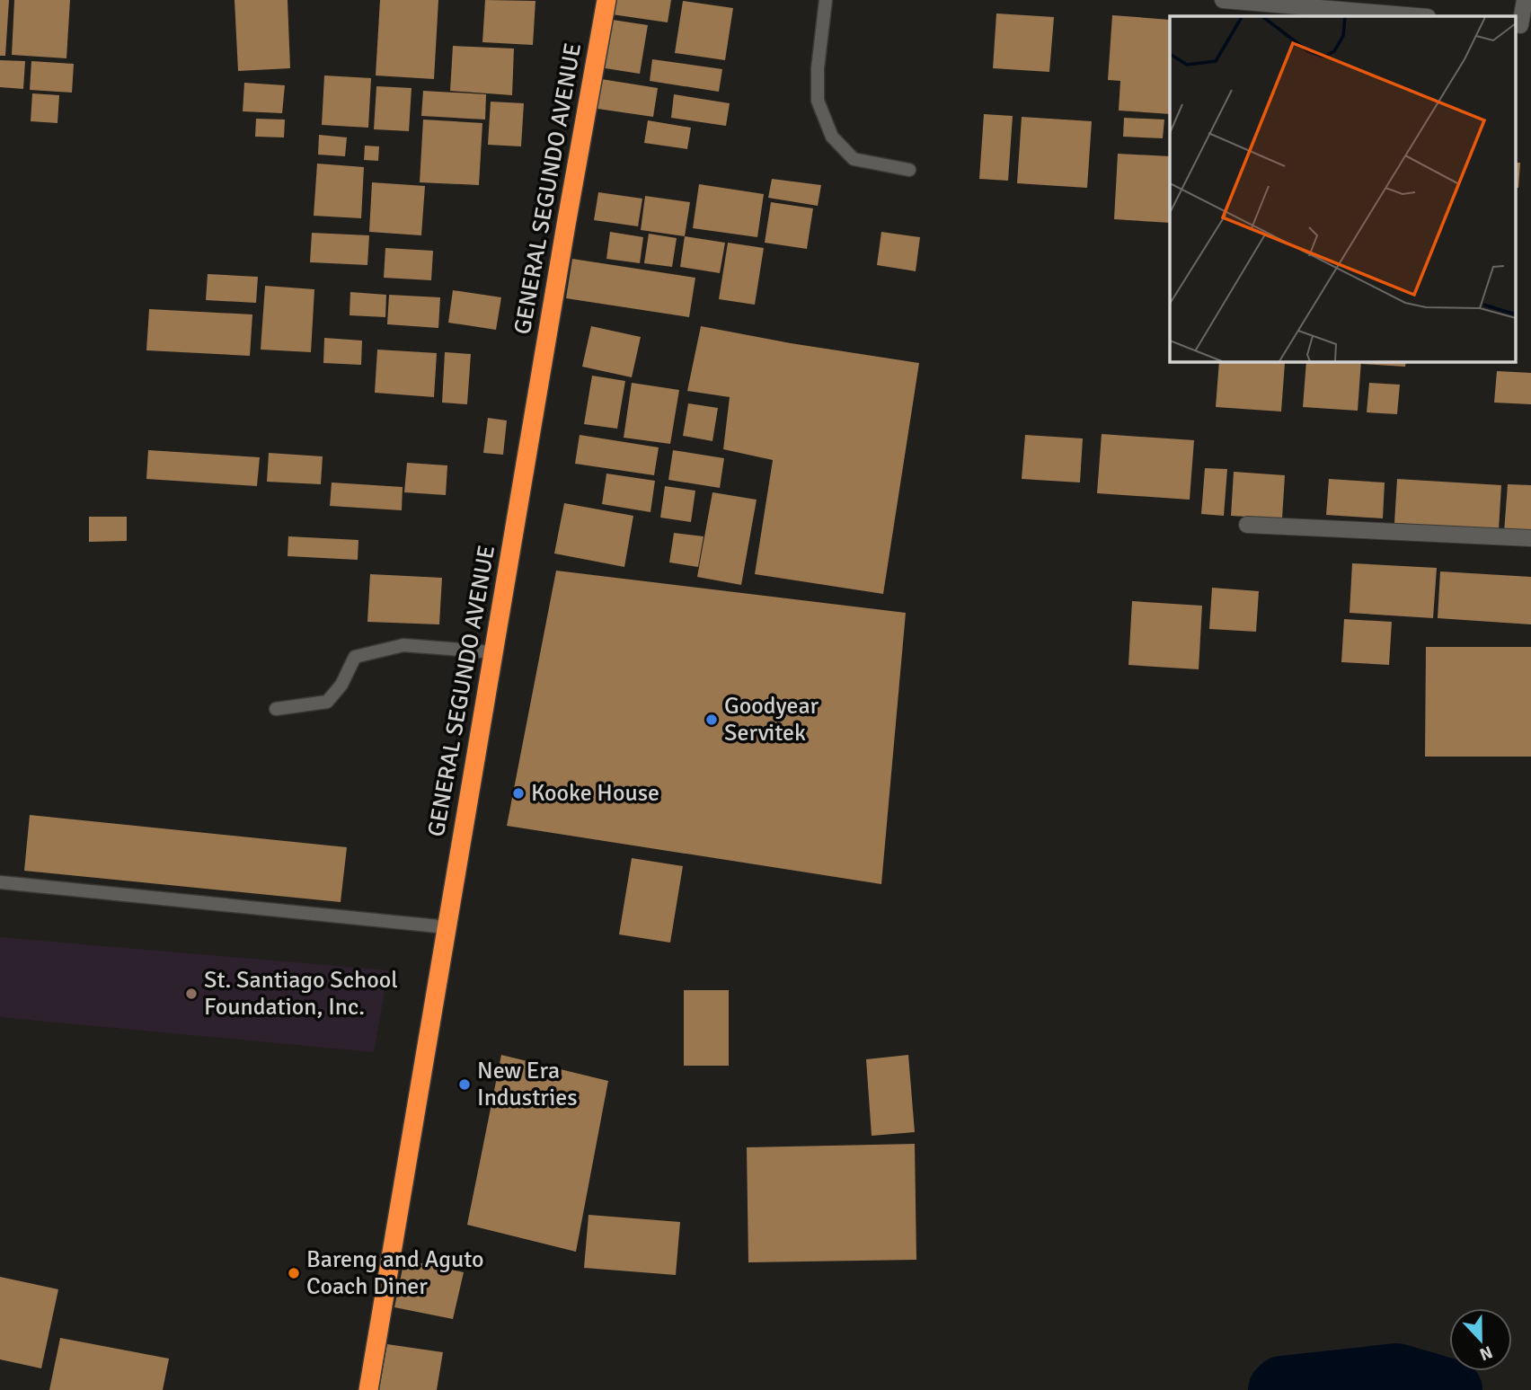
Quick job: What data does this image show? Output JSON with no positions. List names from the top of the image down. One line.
{"streets":{"highway":["GENERAL SEGUNDO AVENUE"]},"places":["Goodyear Servitek","Kooke House","St. Santiago School Foundation, Inc.","New Era Industries","Bareng and Aguto Coach Diner"],"north":"bottom"}
